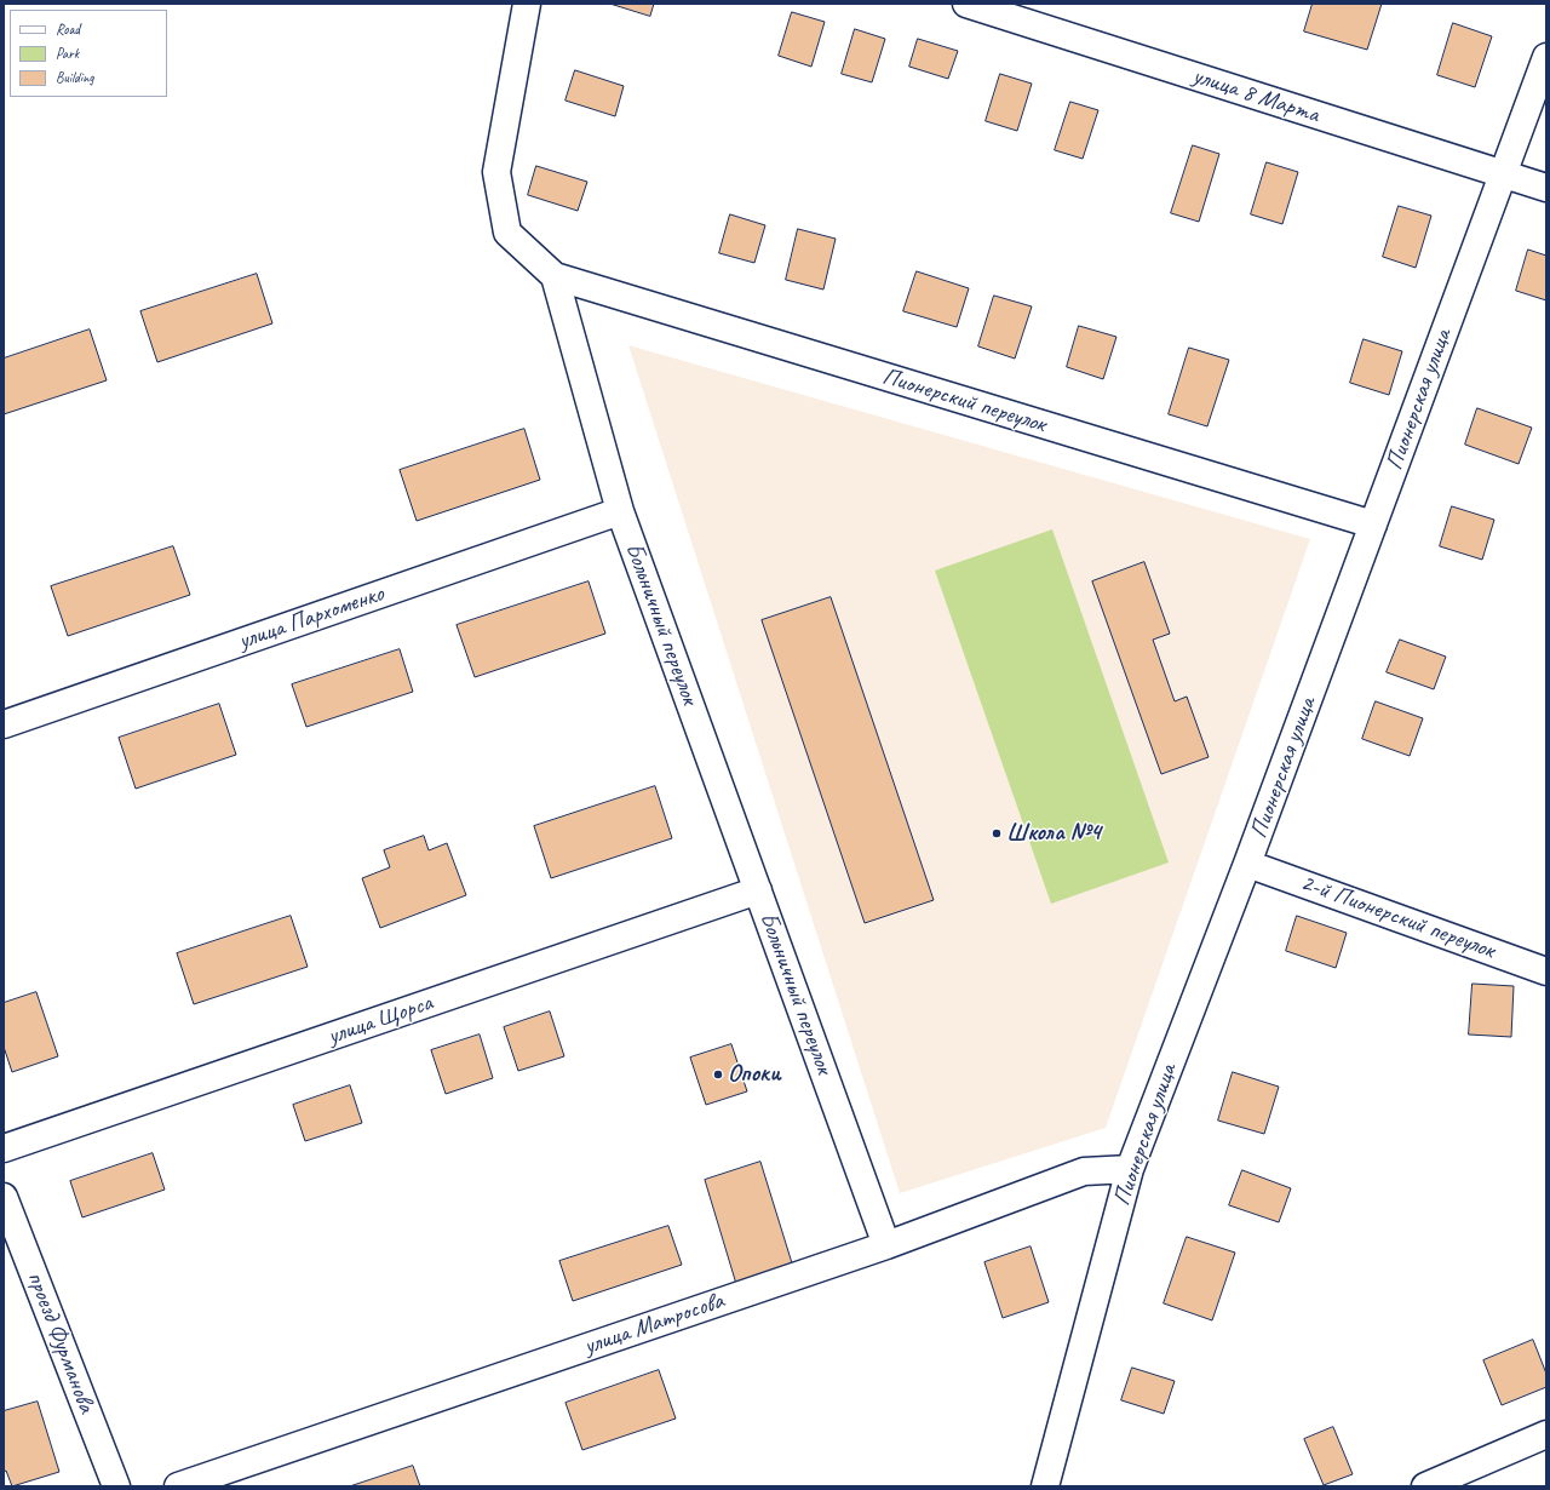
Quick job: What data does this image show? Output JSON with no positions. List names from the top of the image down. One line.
{"streets":{"street":["улица 8 Марта","Пионерская улица","Пионерский переулок","улица Пархоменко","Больничный переулок","2-й Пионерский переулок","улица Щорса","улица Матросова","проезд Фурманова"]},"crossings":[["улица 8 Марта","Пионерская улица"],["Пионерская улица","Пионерский переулок"],["Пионерская улица","2-й Пионерский переулок"],["Пионерская улица","улица Матросова"],["Пионерский переулок","Больничный переулок"],["улица Пархоменко","Больничный переулок"],["Больничный переулок","улица Щорса"],["Больничный переулок","улица Матросова"]],"places":["Школа №4","Опоки"],"legend":["Road","Park","Building"]}
